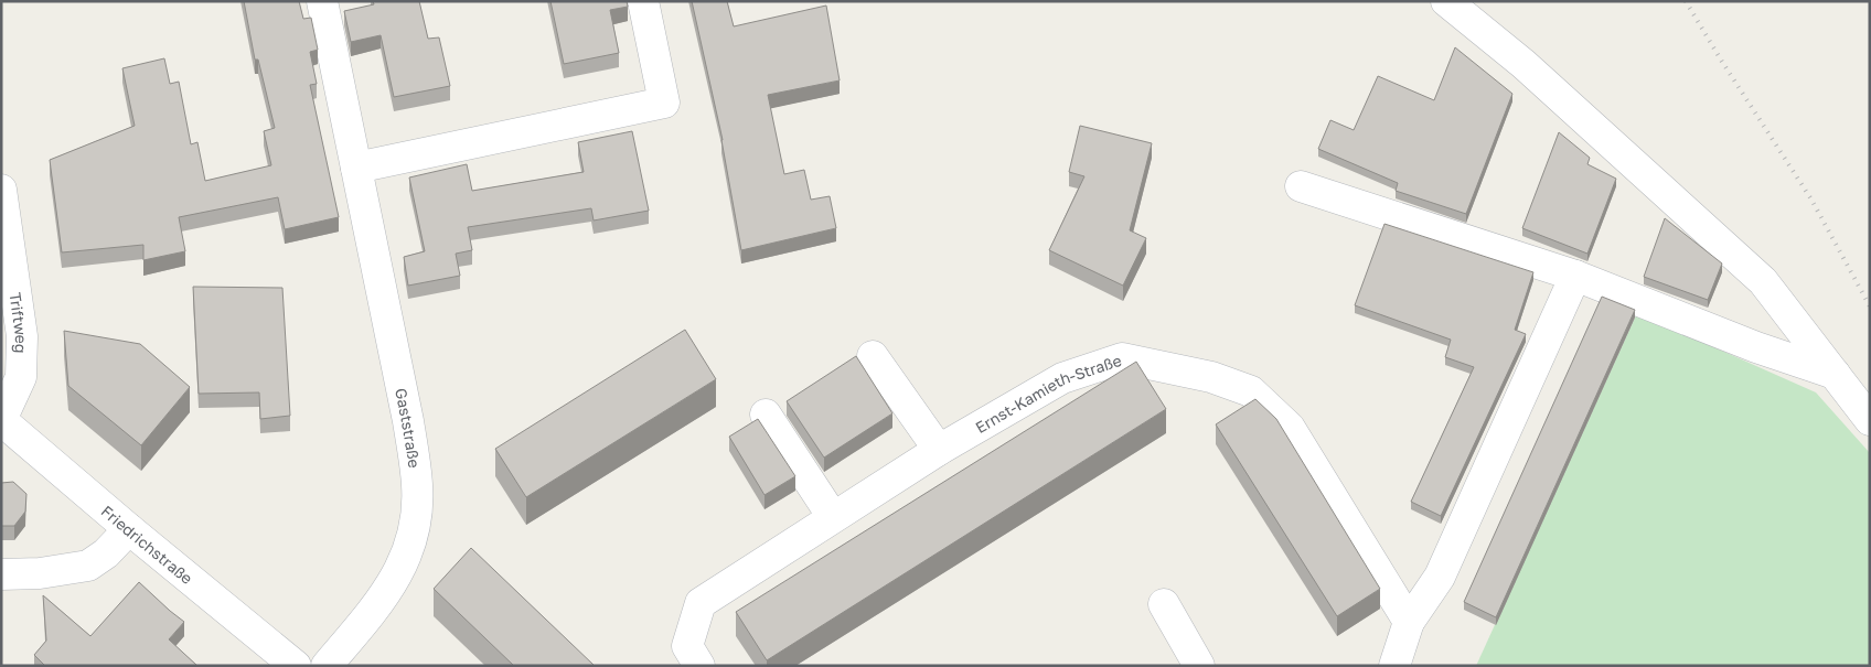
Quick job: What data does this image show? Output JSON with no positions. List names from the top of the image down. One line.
{"streets":{"street":["Triftweg","Ernst-Kamieth-Straße","Gaststraße","Friedrichstraße"]},"crossings":[["Triftweg","Friedrichstraße"]]}
